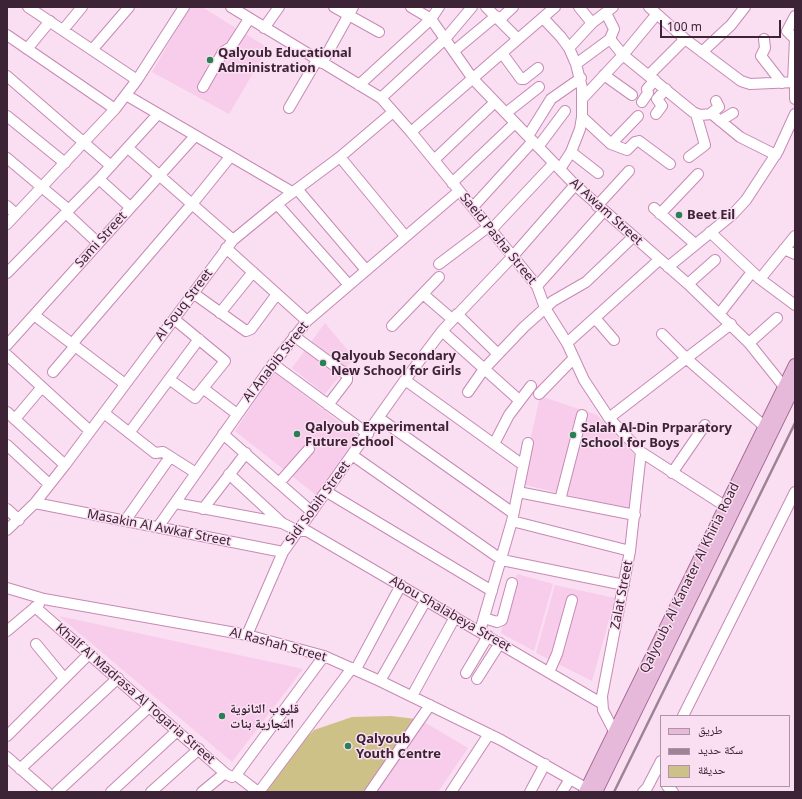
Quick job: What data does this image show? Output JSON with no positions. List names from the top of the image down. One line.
{"streets":{"main road":["Qalyoub, Al Kanater Al Khiria Road"],"street":["Al Awam Street","Saeid Pasha Street","Sami Street","Al Souq Street","Al Anabib Street","Sidi Sobih Street","Masakin Al Awkaf Street","Zalat Street","Abou Shalabeya Street","Al Rashah Street","Khalf Al Madrasa Al Togaria Street"]},"crossings":[["Al Awam Street","Sidi Sobih Street"],["Al Awam Street","Qalyoub, Al Kanater Al Khiria Road"],["Saeid Pasha Street","Al Souq Street"],["Saeid Pasha Street","Al Anabib Street"],["Saeid Pasha Street","Sidi Sobih Street"],["Saeid Pasha Street","Qalyoub, Al Kanater Al Khiria Road"],["Saeid Pasha Street","Zalat Street"],["Al Souq Street","Masakin Al Awkaf Street"],["Al Anabib Street","Masakin Al Awkaf Street"],["Sidi Sobih Street","Masakin Al Awkaf Street"],["Sidi Sobih Street","Abou Shalabeya Street"],["Sidi Sobih Street","Al Rashah Street"],["Qalyoub, Al Kanater Al Khiria Road","Al Rashah Street"],["Zalat Street","Abou Shalabeya Street"]],"places":["Qalyoub Educational Administration","Beet Eil","Qalyoub Secondary New School for Girls","Qalyoub Experimental Future School","Salah Al-Din Prparatory School for Boys","قليوب الثانوية التجارية بنات","Qalyoub Youth Centre"],"legend":["طريق","سكة حديد","حديقة"],"scale_bar":"100 m"}
